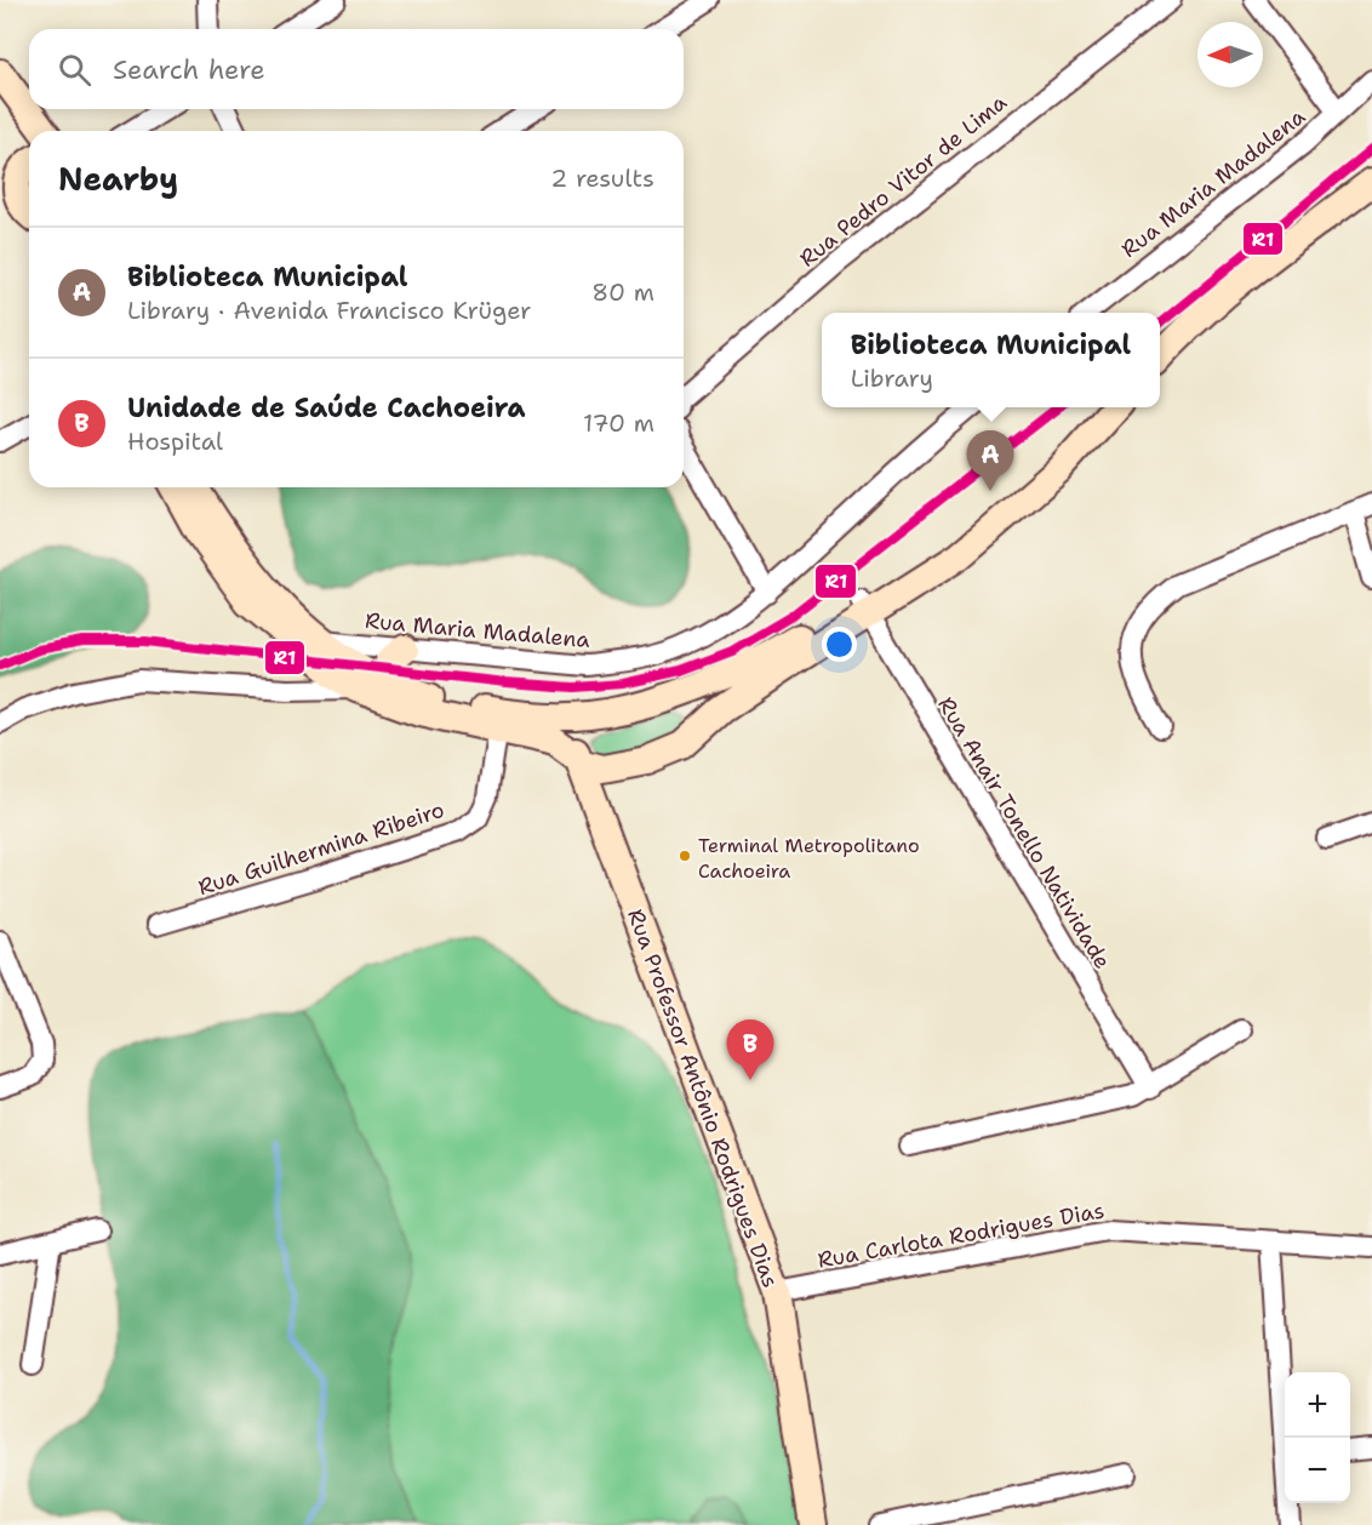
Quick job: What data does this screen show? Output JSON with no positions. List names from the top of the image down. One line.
{"streets":{"main road":["Rua Professor Antônio Rodrigues Dias"],"street":["Rua Pedro Vitor de Lima","Rua Maria Madalena","Rua Anair Tonello Natividade","Rua Guilhermina Ribeiro","Rua Carlota Rodrigues Dias"]},"crossings":[["Rua Professor Antônio Rodrigues Dias","Rua Carlota Rodrigues Dias"]],"places":["Terminal Metropolitano Cachoeira"],"lines":["transit line R1"],"north":"left","page":{"search":"Search here","heading":["Nearby","2 results"],"list":[{"mark":"A","name":"Biblioteca Municipal","note":"Library · Avenida Francisco Krüger","value":"80 m"},{"mark":"B","name":"Unidade de Saúde Cachoeira","note":"Hospital","value":"170 m"}],"popup":["Biblioteca Municipal","Library"],"pins":["A","B"],"map_buttons":["+","−"]}}
